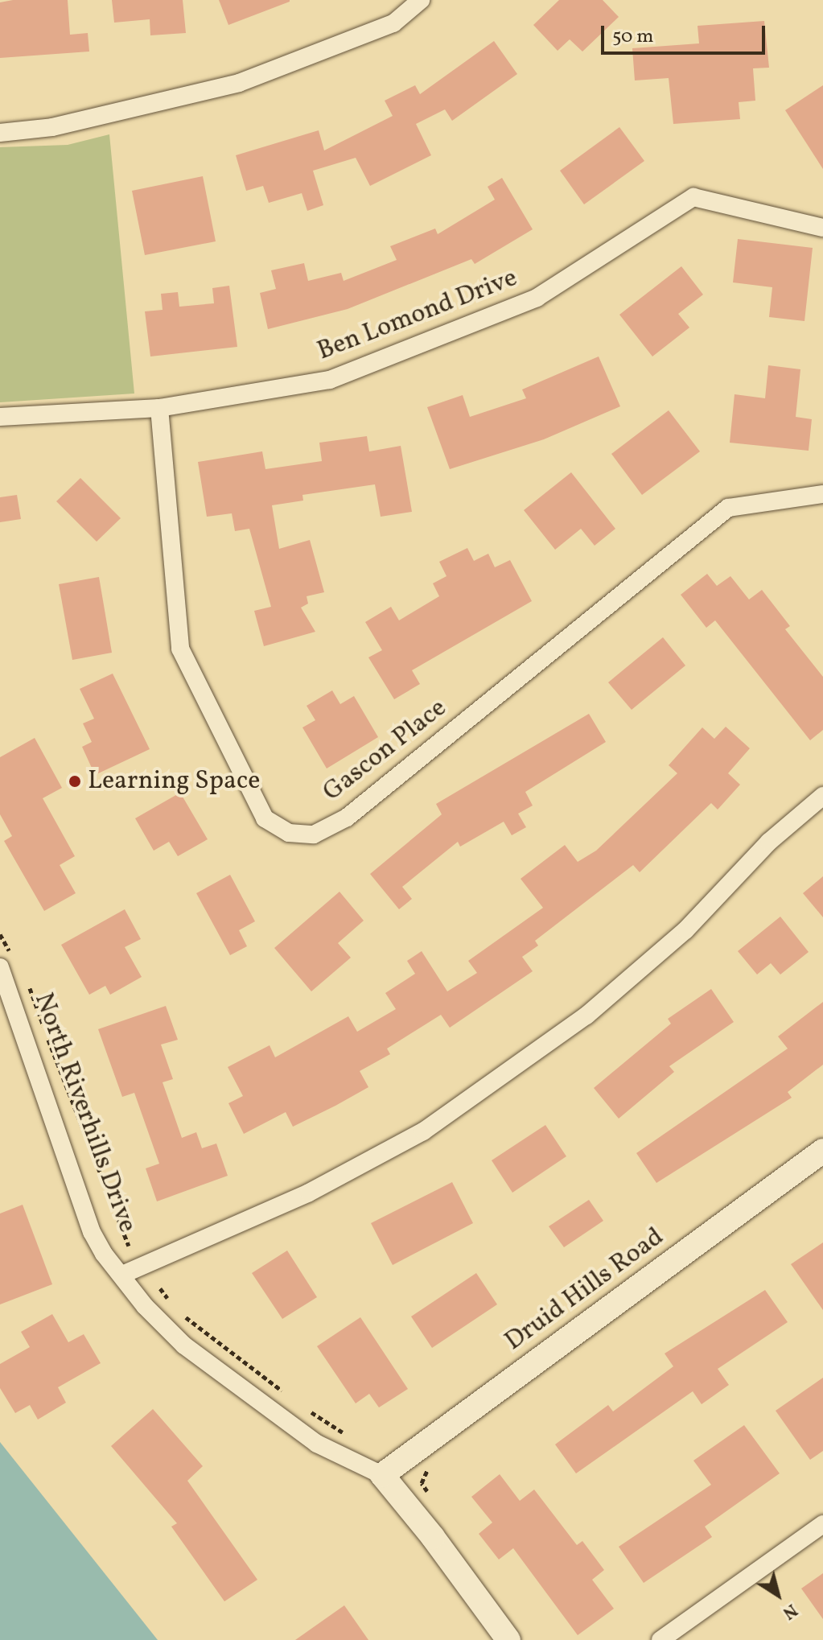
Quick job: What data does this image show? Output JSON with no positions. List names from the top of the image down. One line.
{"streets":{"street":["Ben Lomond Drive","Gascon Place","North Riverhills Drive","Druid Hills Road"]},"crossings":[["Ben Lomond Drive","Gascon Place"],["North Riverhills Drive","Druid Hills Road"]],"places":["Learning Space"],"scale_bar":"50 m","north":"bottom right"}
